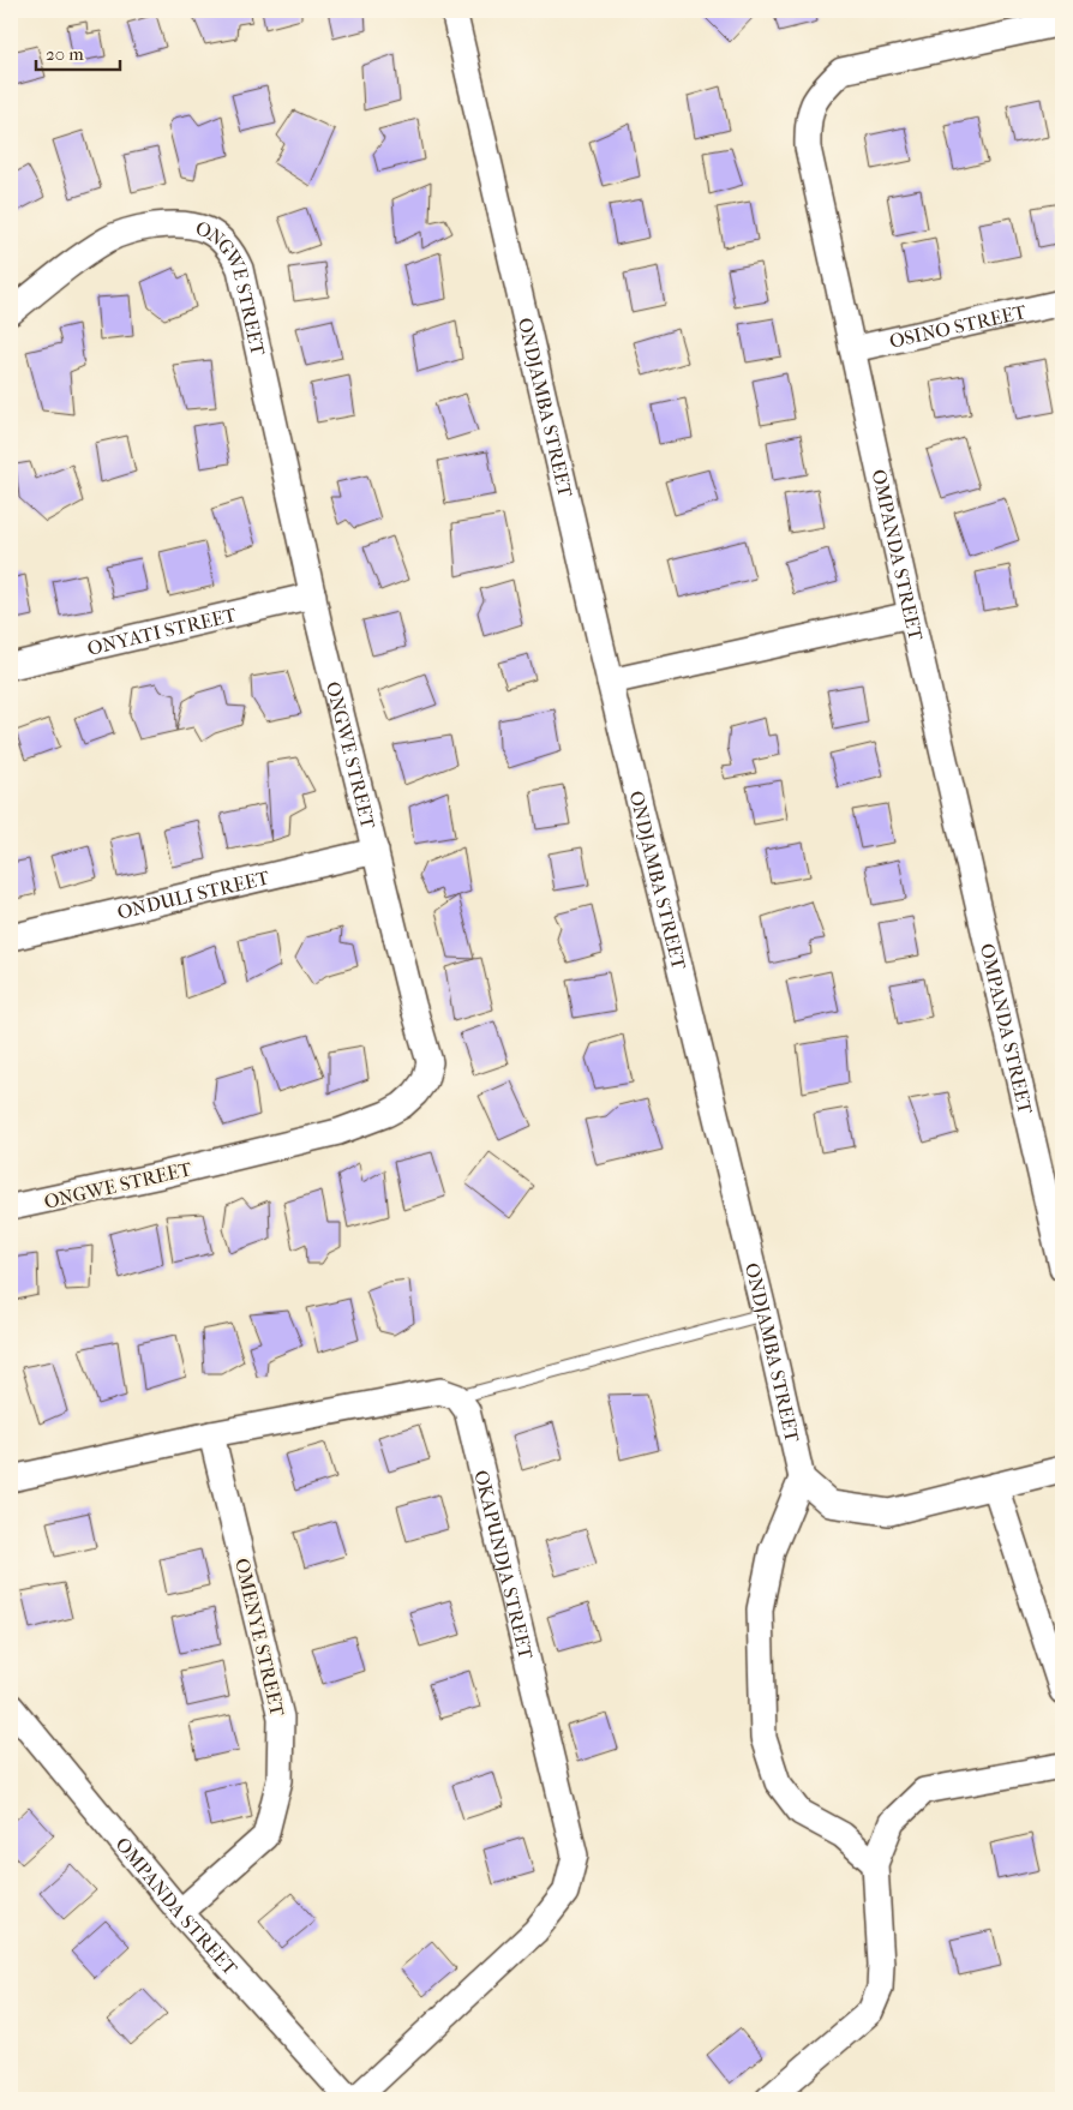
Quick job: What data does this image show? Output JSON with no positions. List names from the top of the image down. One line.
{"streets":{"street":["ONGWE STREET","OSINO STREET","ONDJAMBA STREET","OMPANDA STREET","ONYATI STREET","ONDULI STREET","OKAPUNDJA STREET","OMENYE STREET"]},"crossings":[["ONGWE STREET","ONYATI STREET"],["ONGWE STREET","ONDULI STREET"],["OSINO STREET","OMPANDA STREET"],["OMPANDA STREET","OMENYE STREET"]],"scale_bar":"20 m"}
